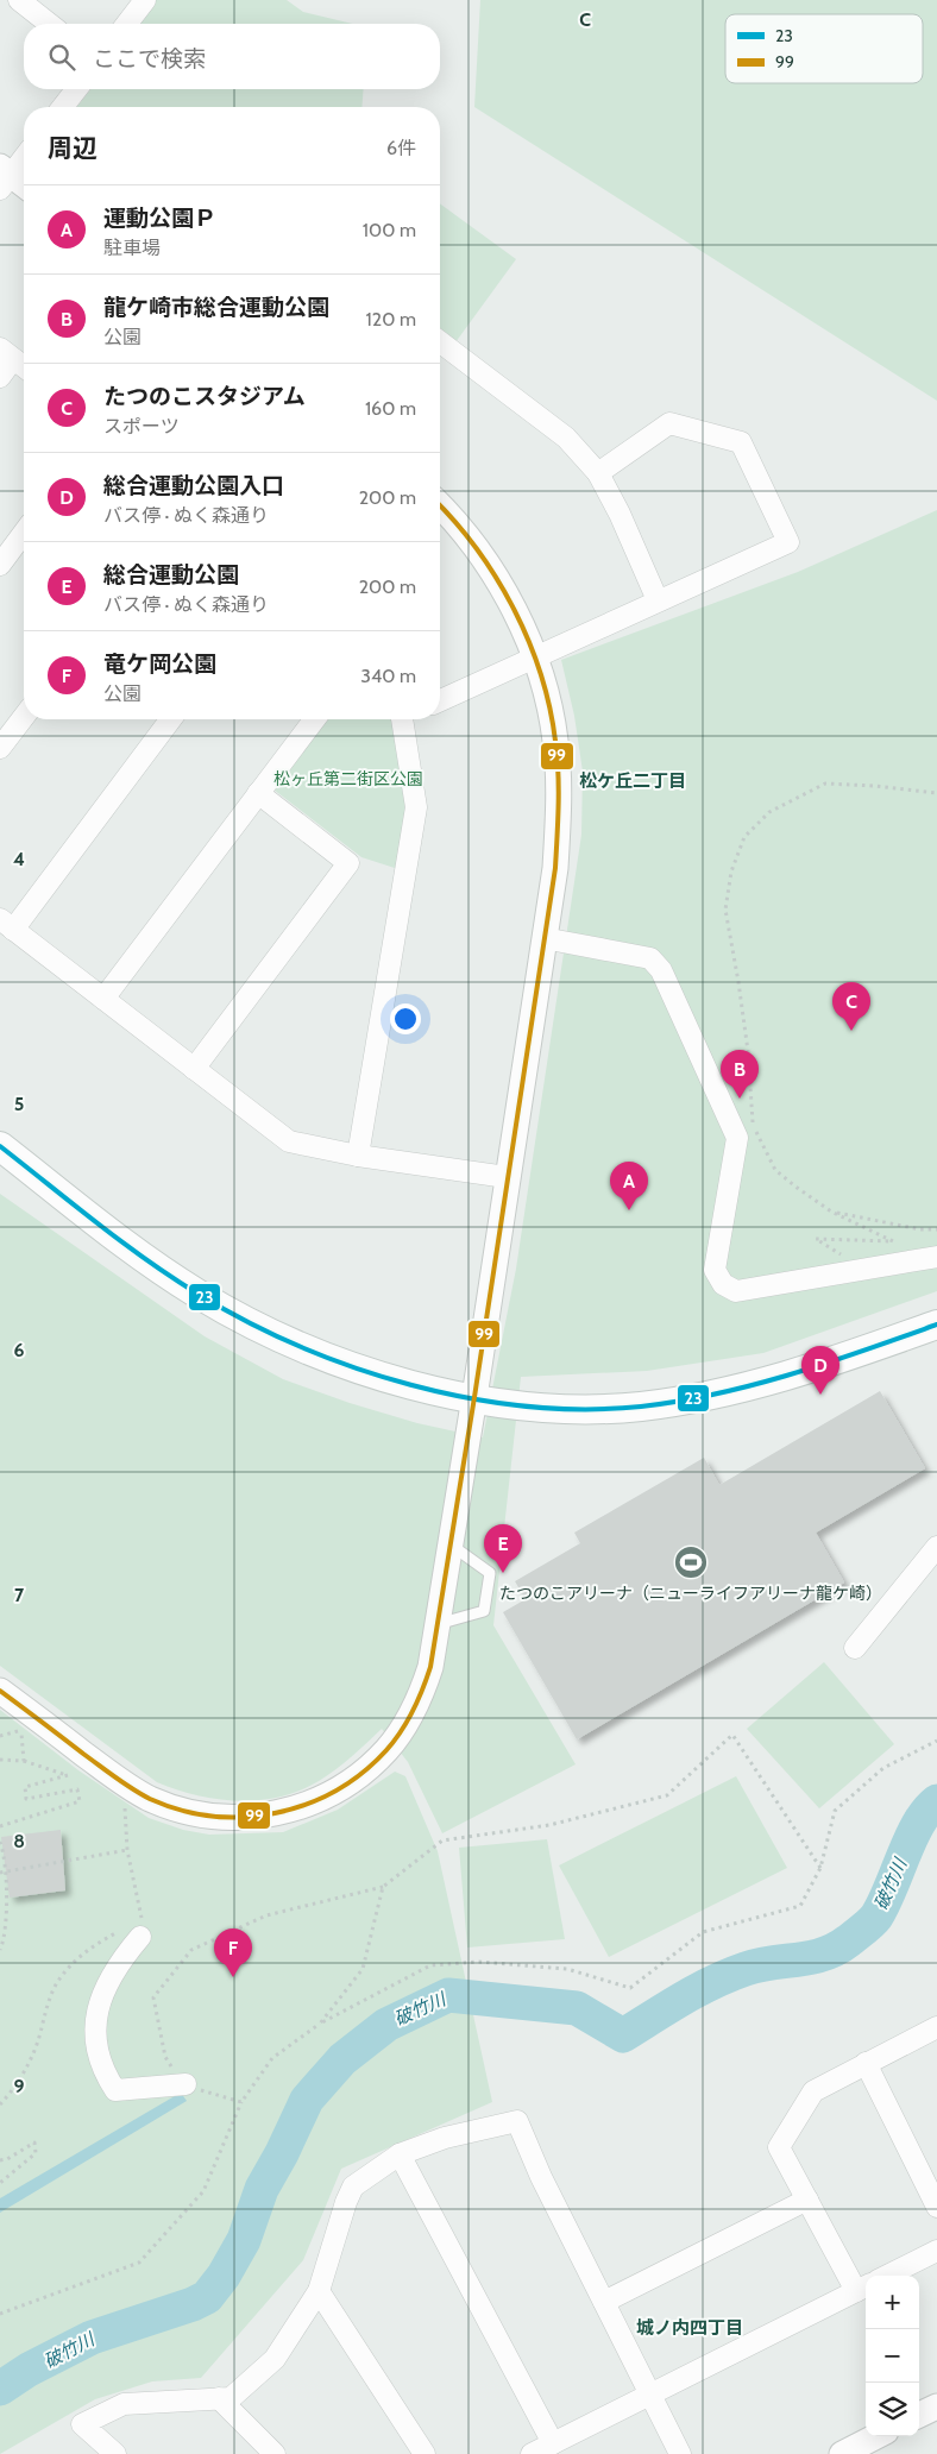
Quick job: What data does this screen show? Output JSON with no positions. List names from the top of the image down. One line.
{"districts":["松ケ丘二丁目","城ノ内四丁目"],"water":["破竹川"],"parks":["松ヶ丘第二街区公園"],"places":{"sports":["たつのこアリーナ（ニューライフアリーナ龍ケ崎）"]},"lines":["transit line 99","transit line 23"],"legend":["23","99"],"page":{"search":"ここで検索","heading":["周辺","6件"],"list":[{"mark":"A","name":"運動公園Ｐ","note":"駐車場","value":"100 m"},{"mark":"B","name":"龍ケ崎市総合運動公園","note":"公園","value":"120 m"},{"mark":"C","name":"たつのこスタジアム","note":"スポーツ","value":"160 m"},{"mark":"D","name":"総合運動公園入口","note":"バス停 · ぬく森通り","value":"200 m"},{"mark":"E","name":"総合運動公園","note":"バス停 · ぬく森通り","value":"200 m"},{"mark":"F","name":"竜ケ岡公園","note":"公園","value":"340 m"}],"pins":["C","B","A","D","E","F"],"map_buttons":["+","−"]},"grid":{"columns":["C"],"rows":["4","5","6","7","8","9"]}}
